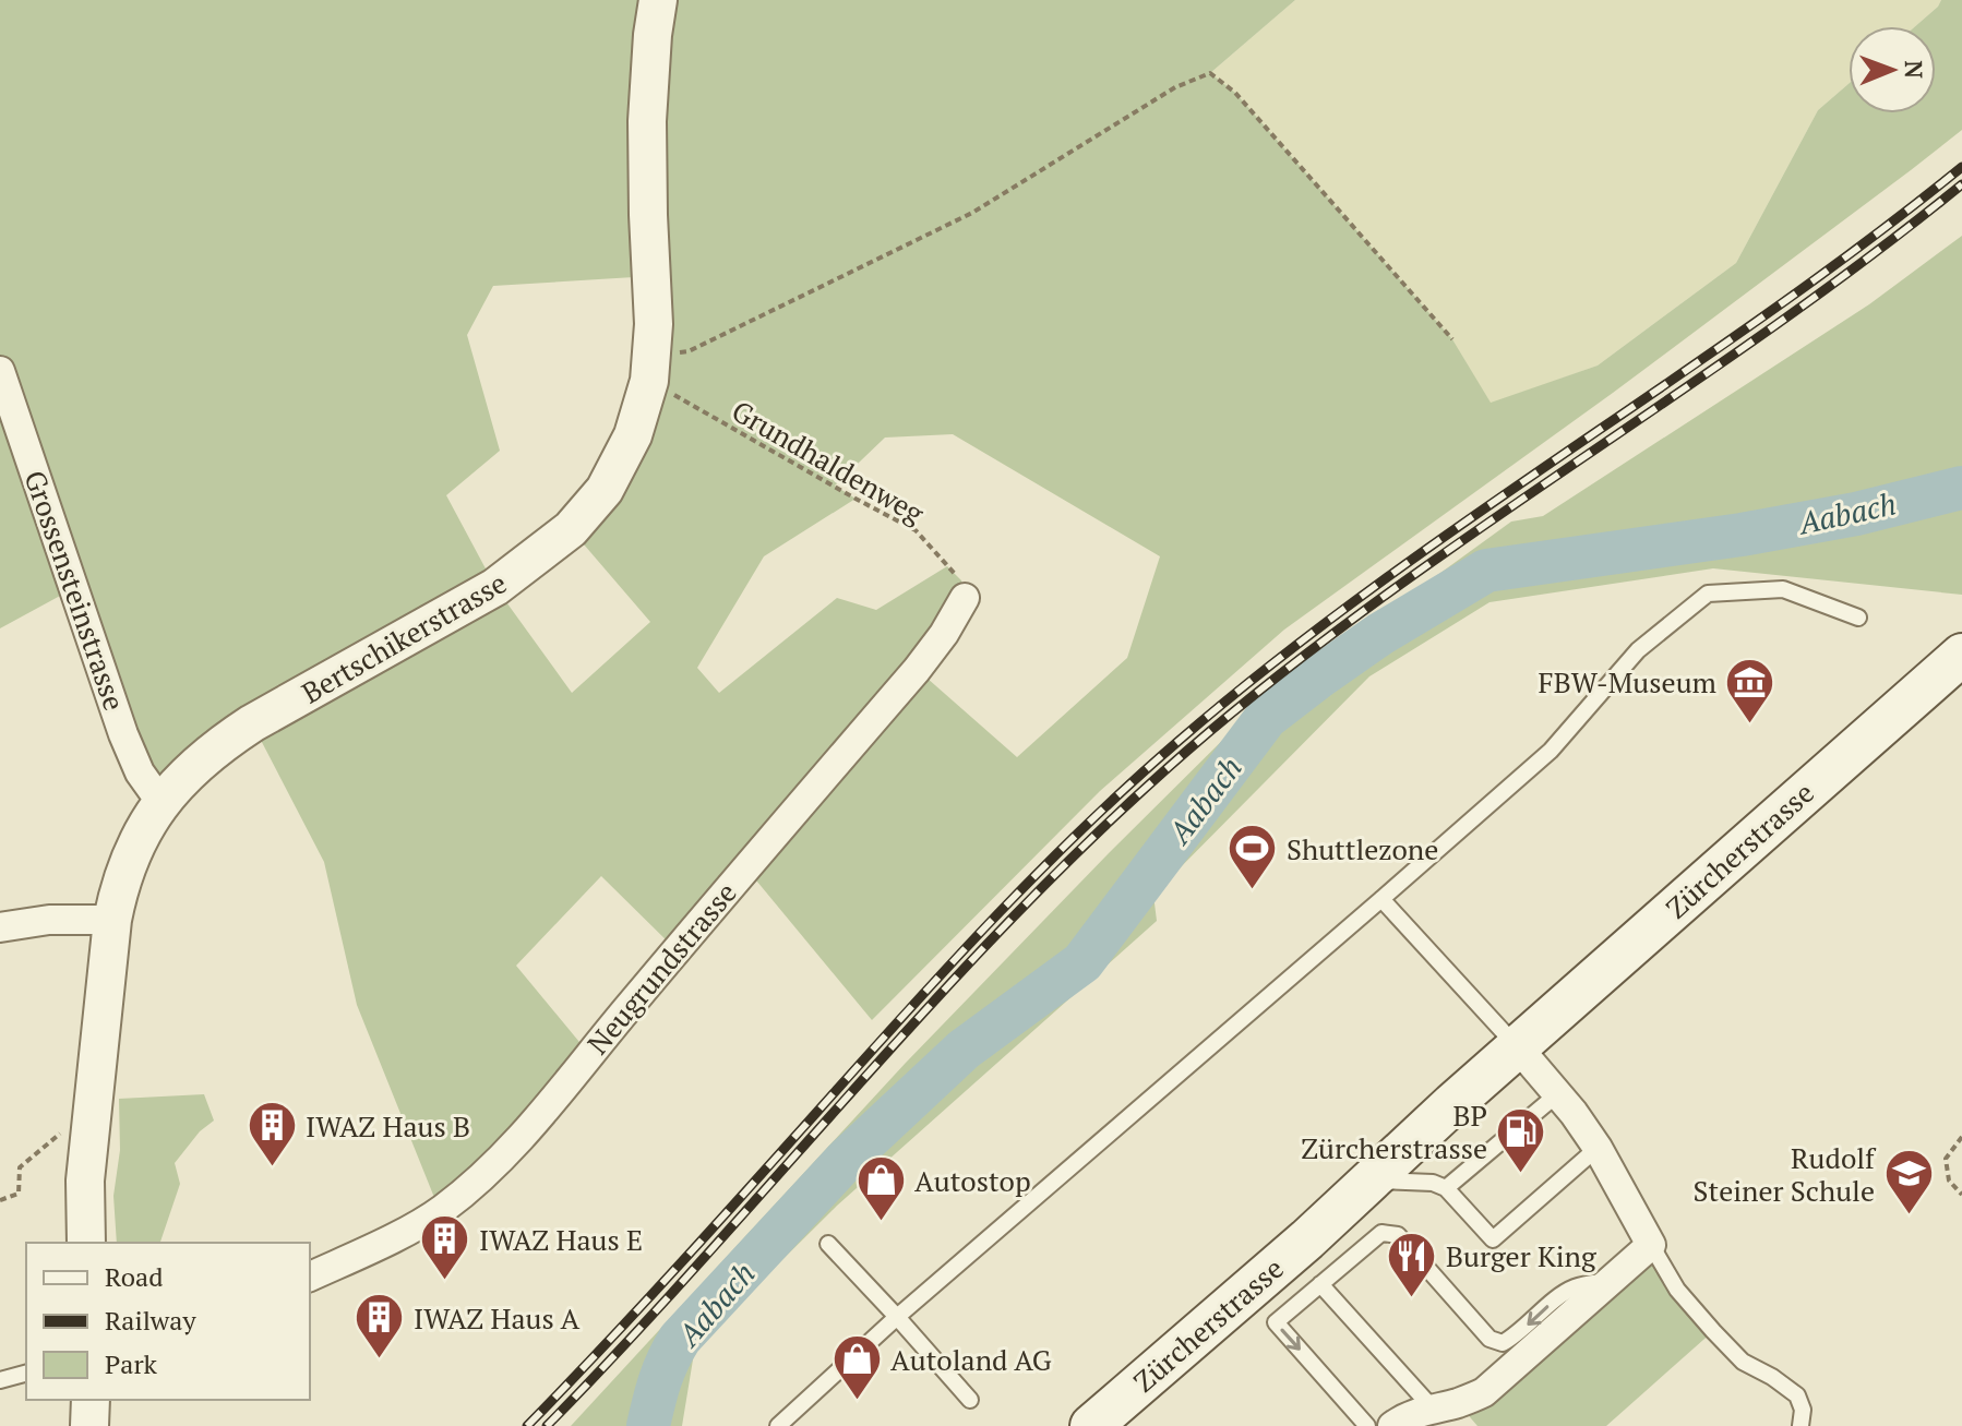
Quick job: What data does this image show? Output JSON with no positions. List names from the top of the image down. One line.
{"streets":{"main road":["Zürcherstrasse"],"street":["Grossensteinstrasse","Bertschikerstrasse","Neugrundstrasse"],"path":["Grundhaldenweg"]},"crossings":[["Grundhaldenweg","Bertschikerstrasse"],["Grundhaldenweg","Neugrundstrasse"],["Grossensteinstrasse","Bertschikerstrasse"]],"water":["Aabach"],"places":{"museum":["FBW-Museum"],"sports":["Shuttlezone"],"building":["IWAZ Haus B","IWAZ Haus E","IWAZ Haus A"],"fuel station":["BP Zürcherstrasse"],"school or university":["Rudolf Steiner Schule"],"shop":["Autostop","Autoland AG"],"restaurant":["Burger King"]},"legend":["Road","Railway","Park"],"north":"right"}
